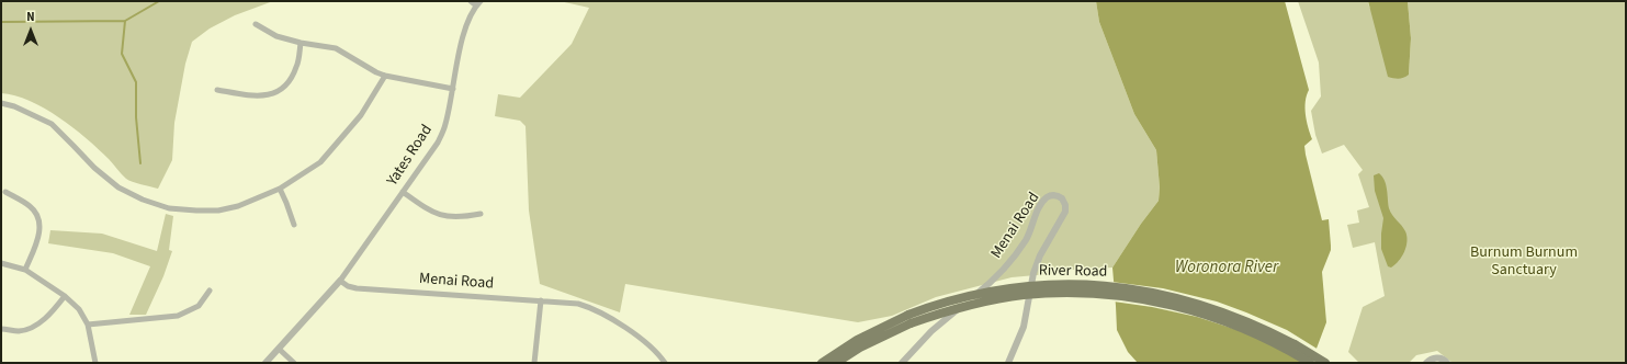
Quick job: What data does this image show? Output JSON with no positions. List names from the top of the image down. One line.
{"streets":{"main road":["River Road"],"street":["Yates Road","Menai Road"]},"crossings":[["Yates Road","Menai Road"]],"water":["Woronora River"],"parks":["Burnum Burnum Sanctuary"],"north":"top"}
